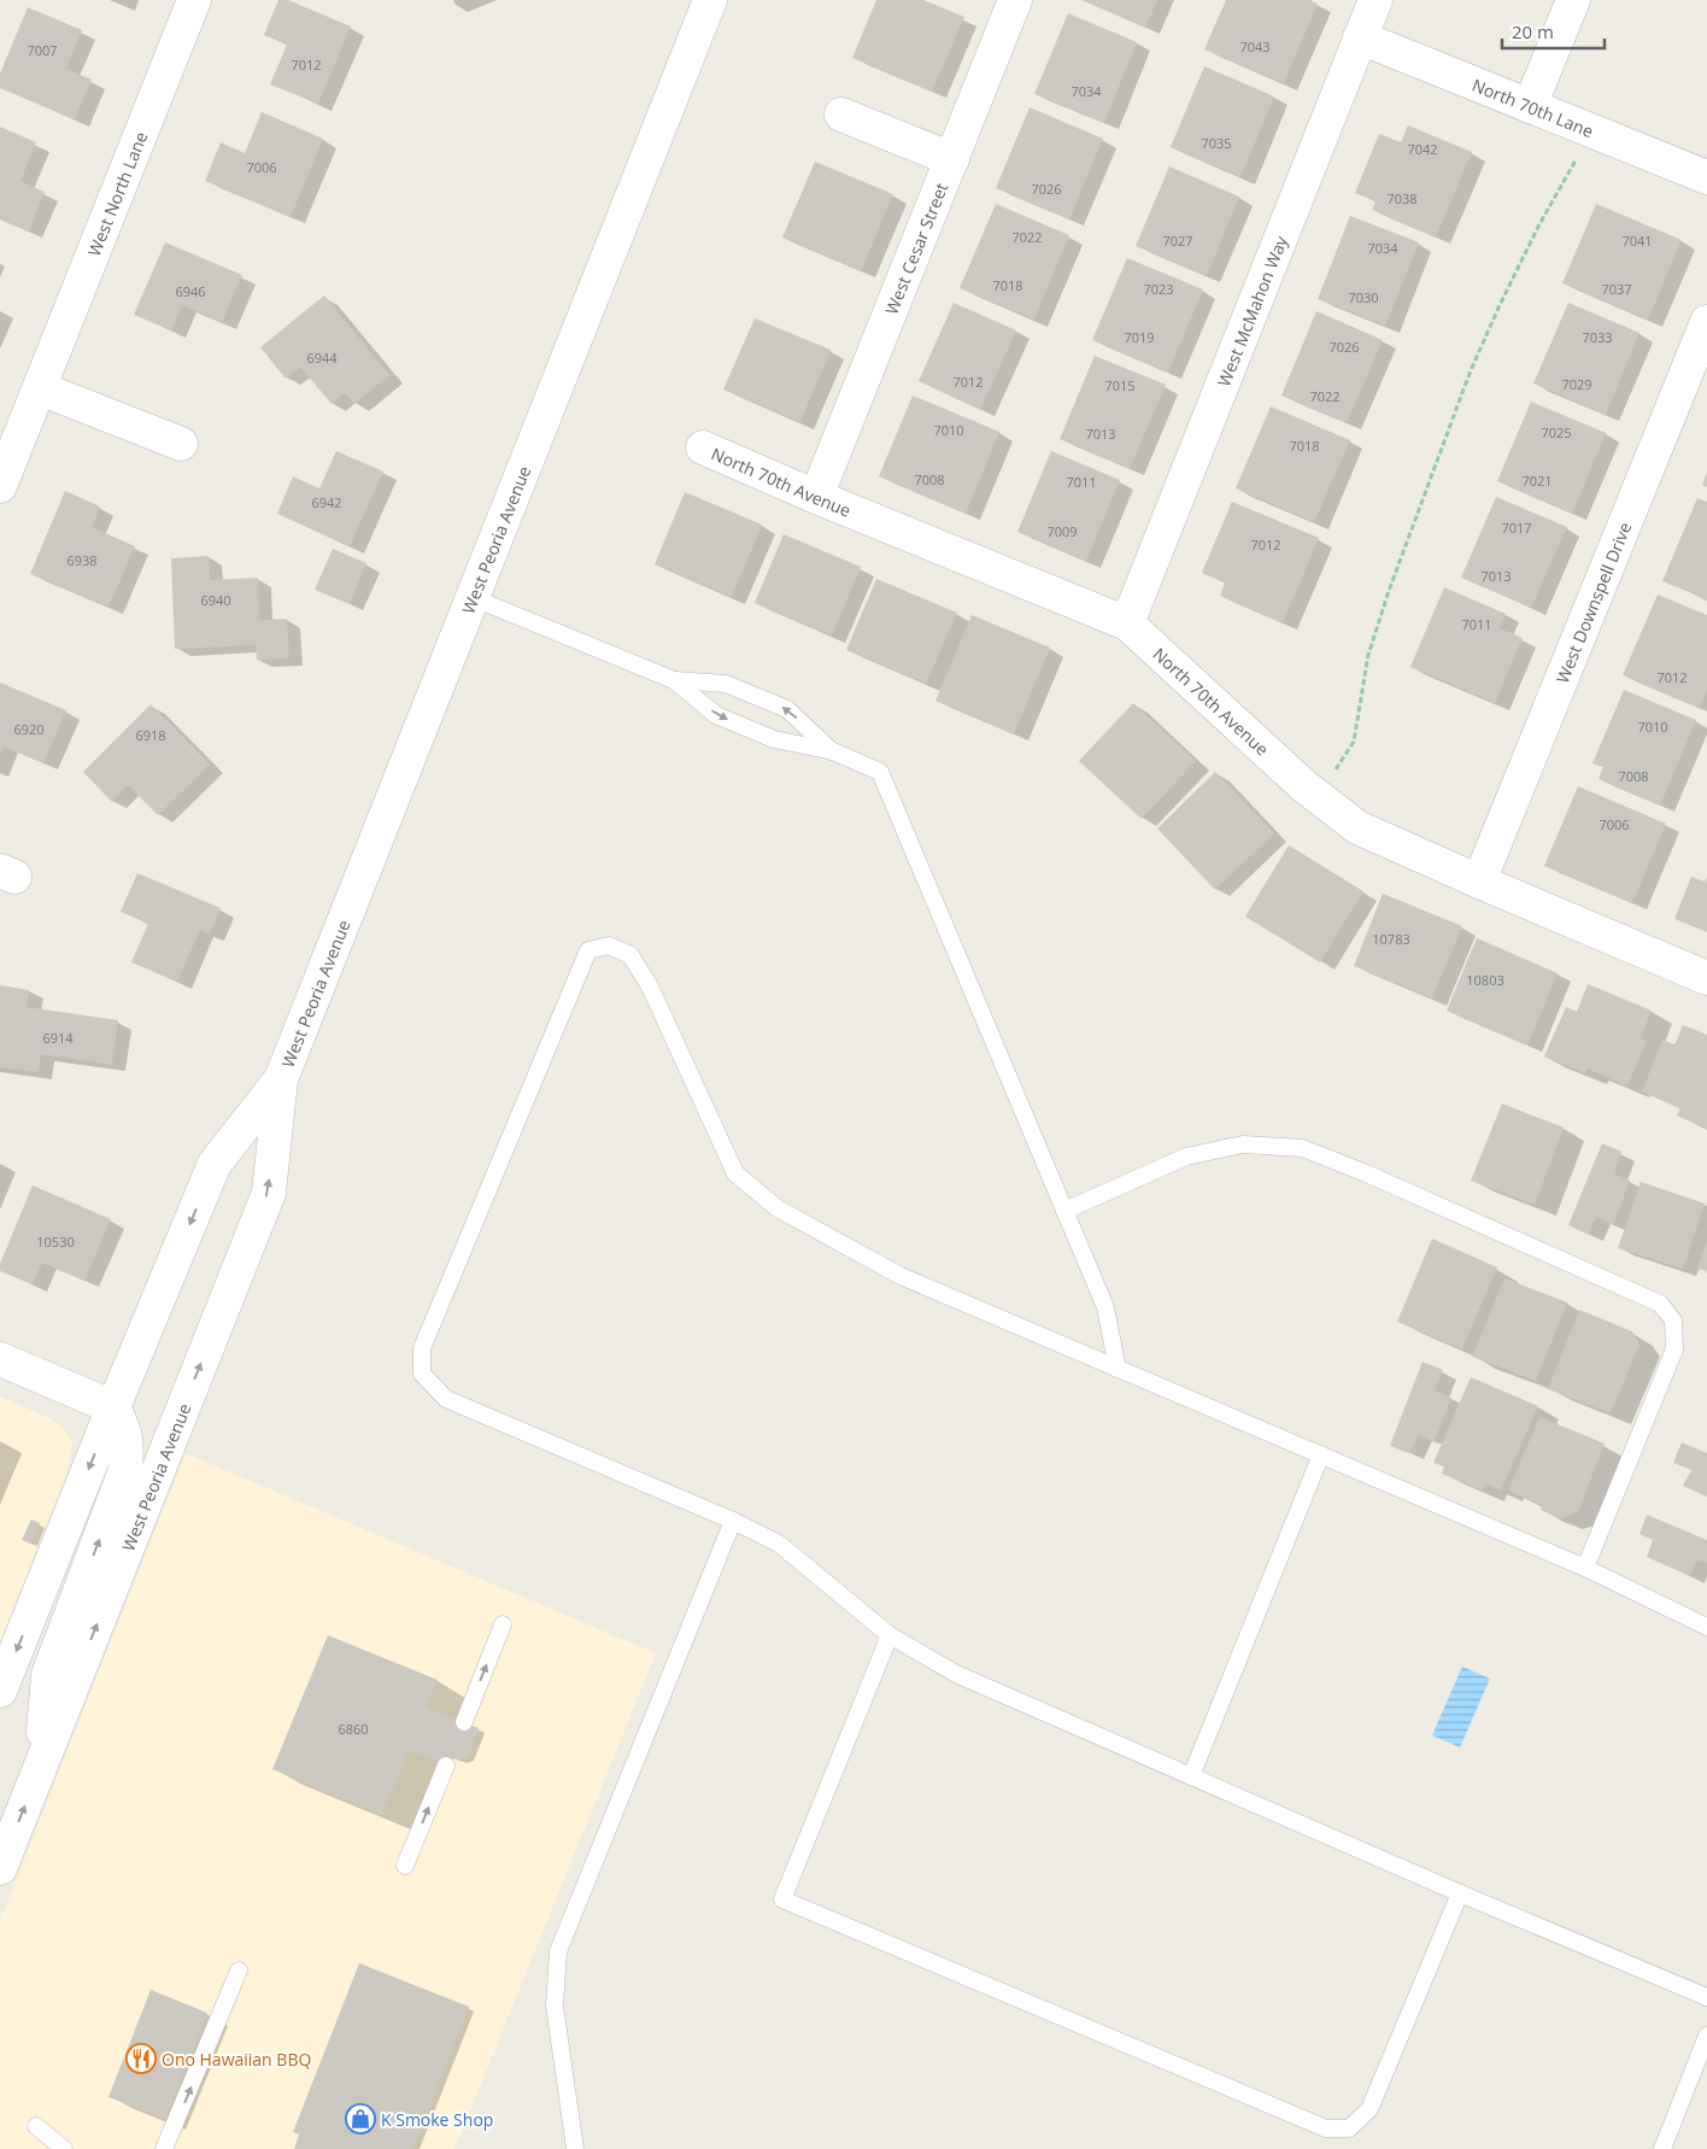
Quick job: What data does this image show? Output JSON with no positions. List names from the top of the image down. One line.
{"streets":{"street":["North 70th Lane","West North Lane","West Cesar Street","West McMahon Way","North 70th Avenue","West Peoria Avenue","West Downspell Drive"]},"crossings":[["North 70th Lane","West McMahon Way"],["West Cesar Street","North 70th Avenue"],["West McMahon Way","North 70th Avenue"],["North 70th Avenue","West Downspell Drive"]],"places":{"restaurant":["Ono Hawaiian BBQ"],"shop":["K Smoke Shop"]},"house_numbers":["7043","7007","7012","7034","7035","7042","7006","7026","7038","7022","7027","7041","7034","7018","7023","7037","6946","7030","7019","7033","7026","6944","7012","7029","7015","7022","7010","7025","7013","7018","7008","7021","7011","6942","7017","7009","7012","6938","7013","6940","7011","7012","7010","6920","6918","7008","7006","10783","10803","6914","10530","6860"],"scale_bar":"20 m"}
